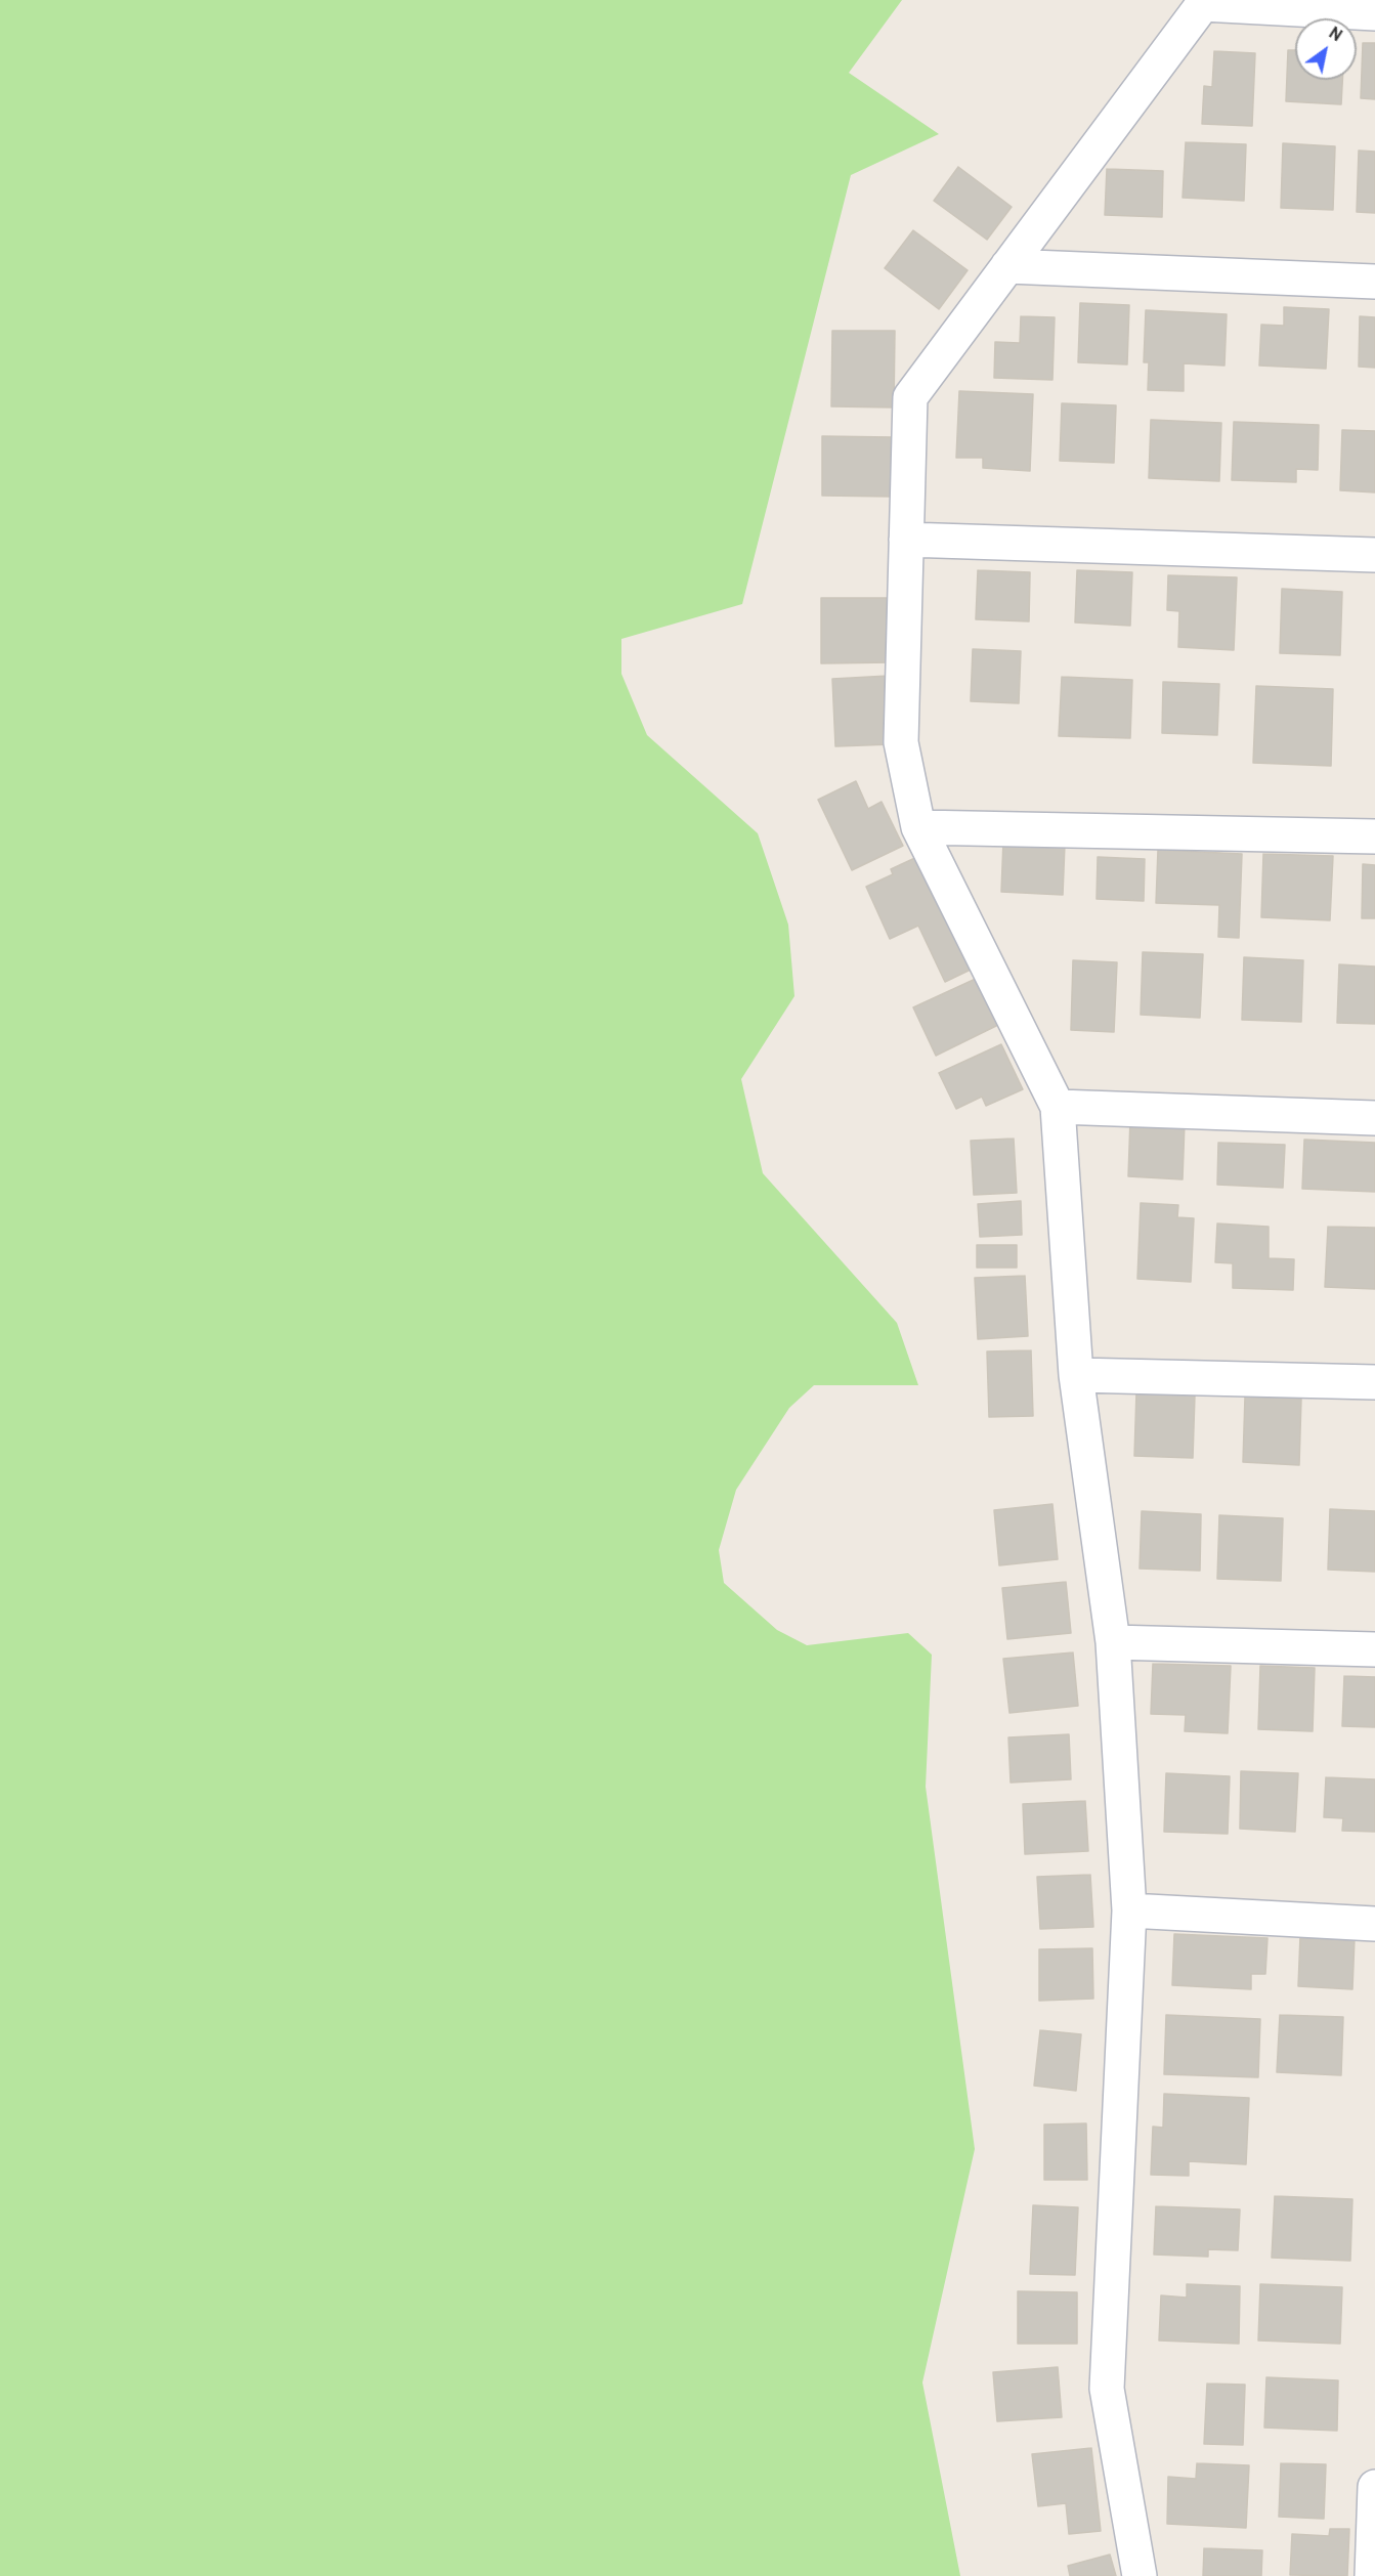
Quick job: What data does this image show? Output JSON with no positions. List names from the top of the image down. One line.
{"north":"top right"}
